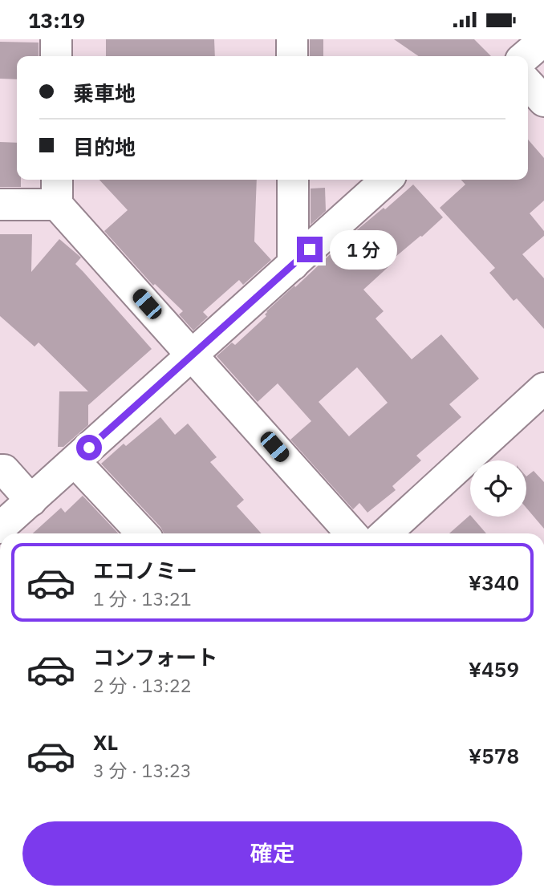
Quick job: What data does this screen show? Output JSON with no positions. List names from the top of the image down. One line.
{"page":{"status":"13:19","banner":["乗車地","目的地"],"bubble":"1 分","list":[{"name":"エコノミー","note":"1 分 · 13:21","value":"¥340"},{"name":"コンフォート","note":"2 分 · 13:22","value":"¥459"},{"name":"XL","note":"3 分 · 13:23","value":"¥578"}],"buttons":"確定"}}
